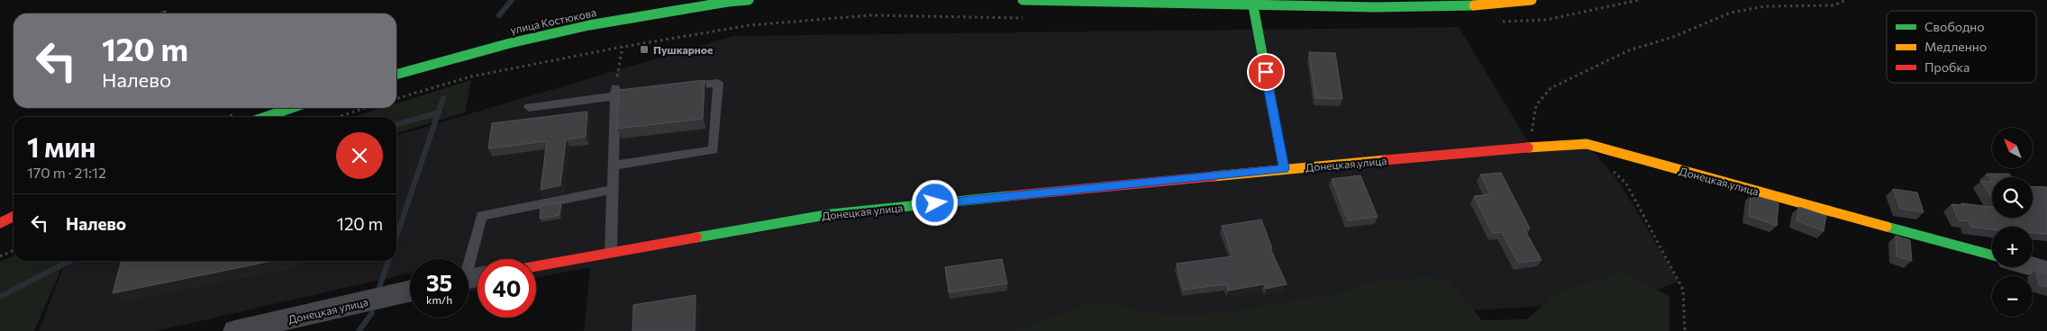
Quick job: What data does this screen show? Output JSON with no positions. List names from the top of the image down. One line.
{"streets":{"street":["улица Костюкова","Донецкая улица"]},"places":{"transit":["Пушкарное"]},"legend":["Свободно","Медленно","Пробка"],"north":"top left","page":{"turn":["120 m","Налево"],"heading":["1 мин","170 m · 21:12"],"map_buttons":["+","−"],"list":[{"name":"Налево","value":"120 m"}],"speed":"35 km/h","limit":"40"}}
